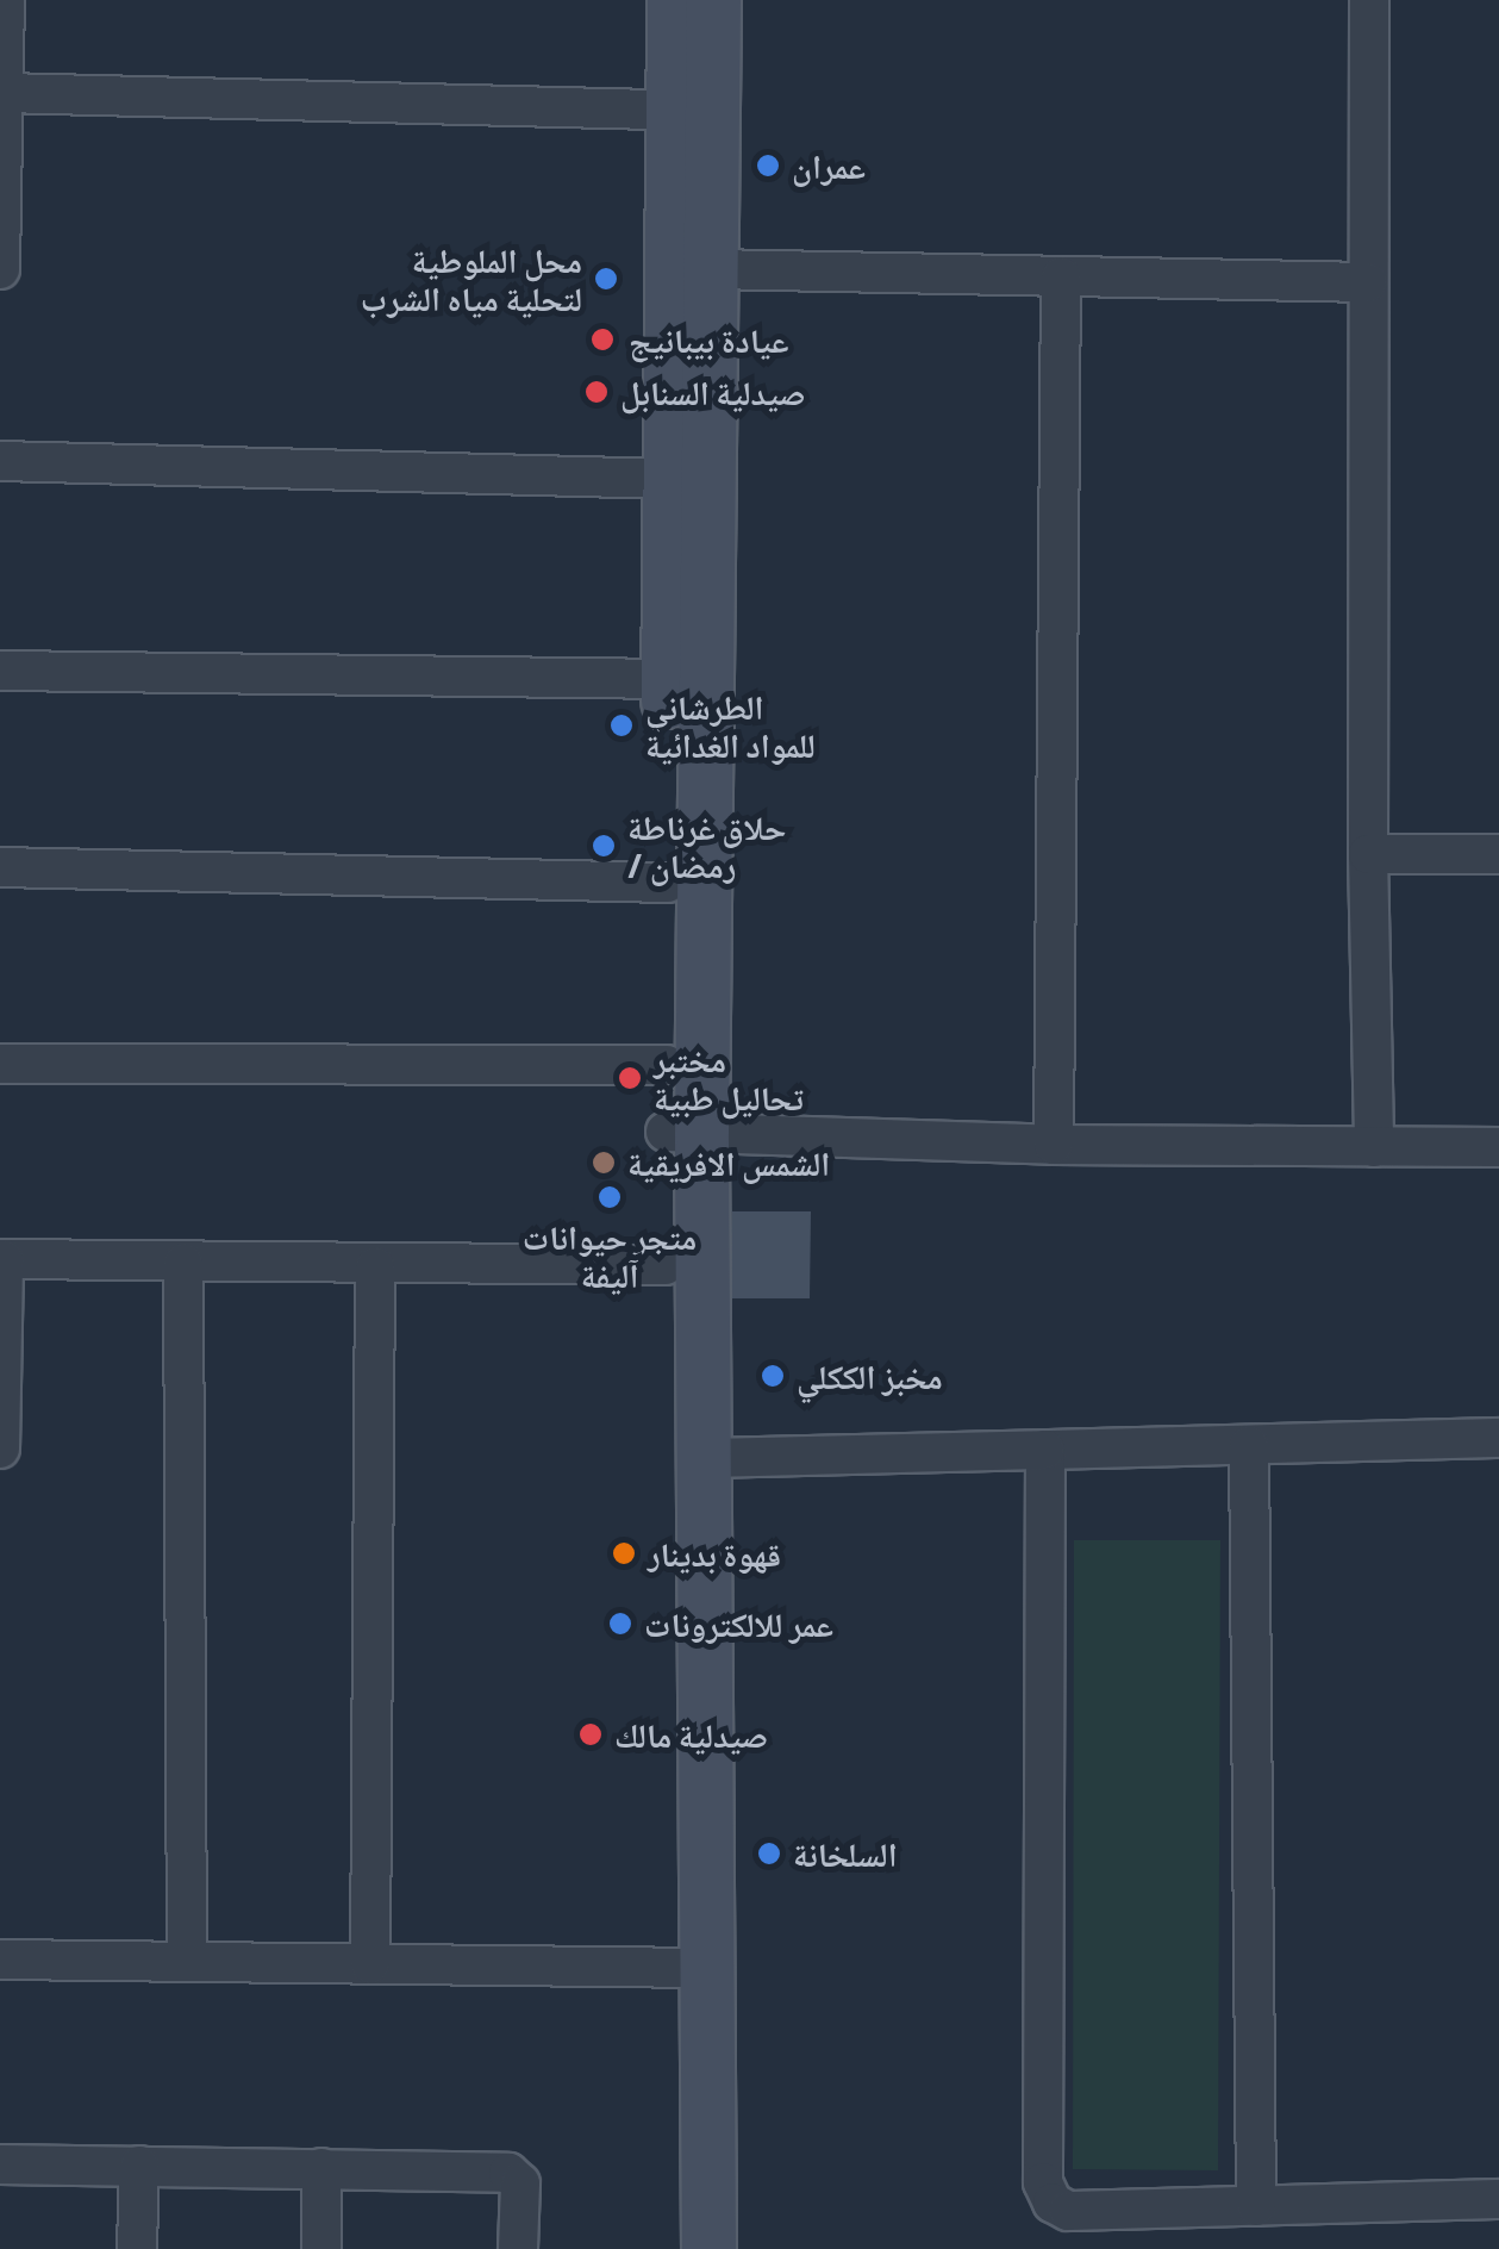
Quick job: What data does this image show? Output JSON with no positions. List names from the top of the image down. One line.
{"places":["عمران","محل الملوطية لتحلية مياه الشرب","عيادة بيبانيج","صيدلية السنابل","الطرشاني للمواد الغدائية","حلاق غرناطة / رمضان","مختبر تحاليل طبية","الشمس الافريقية","متجر حيوانات آليفة","مخبز الككلي","قهوة بدينار","عمر للالكترونات","صيدلية مالك","السلخانة"]}
